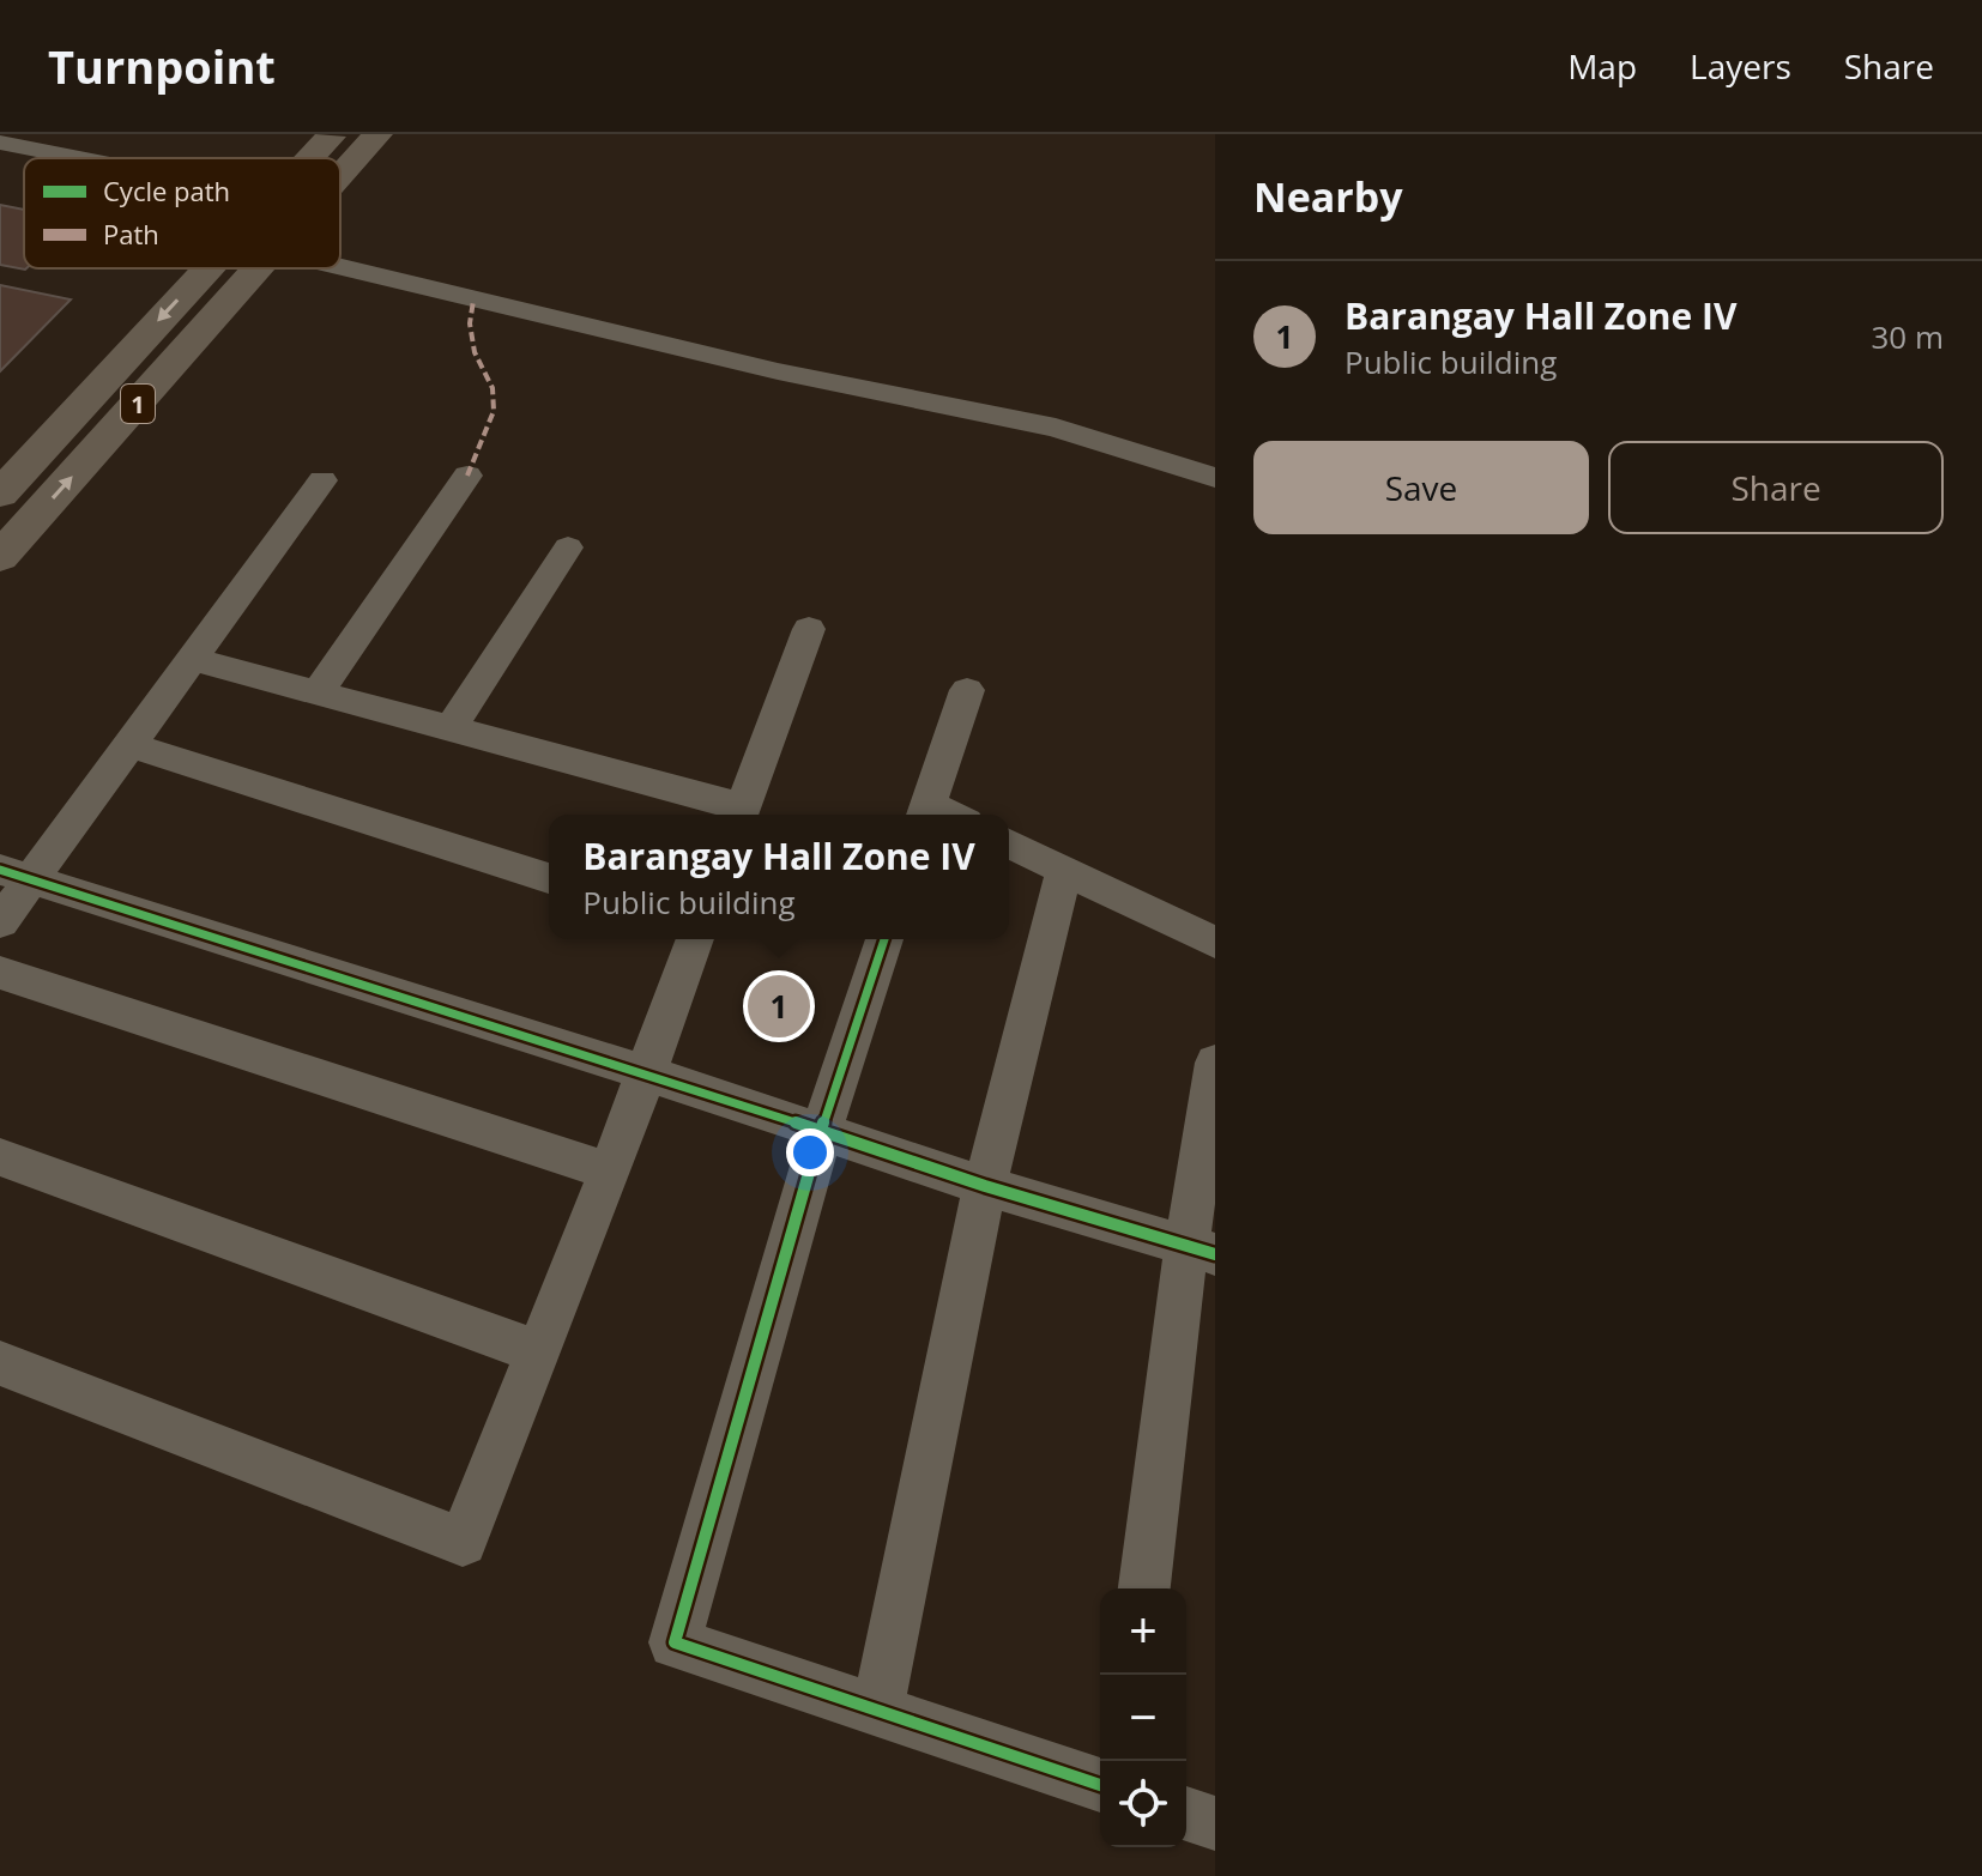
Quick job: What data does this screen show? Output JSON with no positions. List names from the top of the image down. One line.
{"streets":{"highway":["1"]},"legend":["Cycle path","Path"],"page":{"header":"Turnpoint","nav":["Map","Layers","Share"],"heading":"Nearby","list":[{"mark":"1","name":"Barangay Hall Zone IV","note":"Public building","value":"30 m"}],"buttons":["Save","Share"],"popup":["Barangay Hall Zone IV","Public building"],"pins":"1","map_buttons":["+","−"]}}
